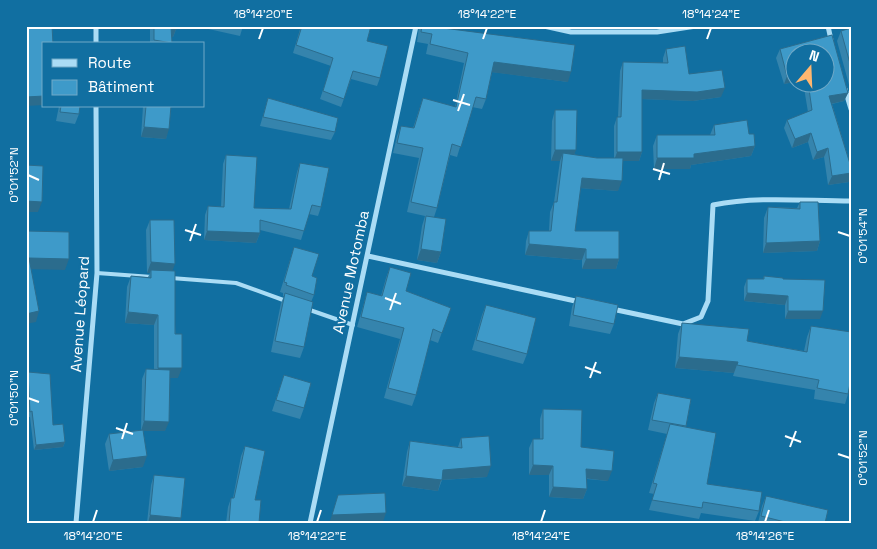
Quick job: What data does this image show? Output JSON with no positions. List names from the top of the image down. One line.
{"streets":{"street":["Avenue Motomba","Avenue Léopard"]},"legend":["Route","Bâtiment"],"north":"top","coordinates":["18°14'20\"E","18°14'22\"E","18°14'24\"E","0°01'52\"N","0°01'54\"N","0°01'50\"N","18°14'26\"E"]}
